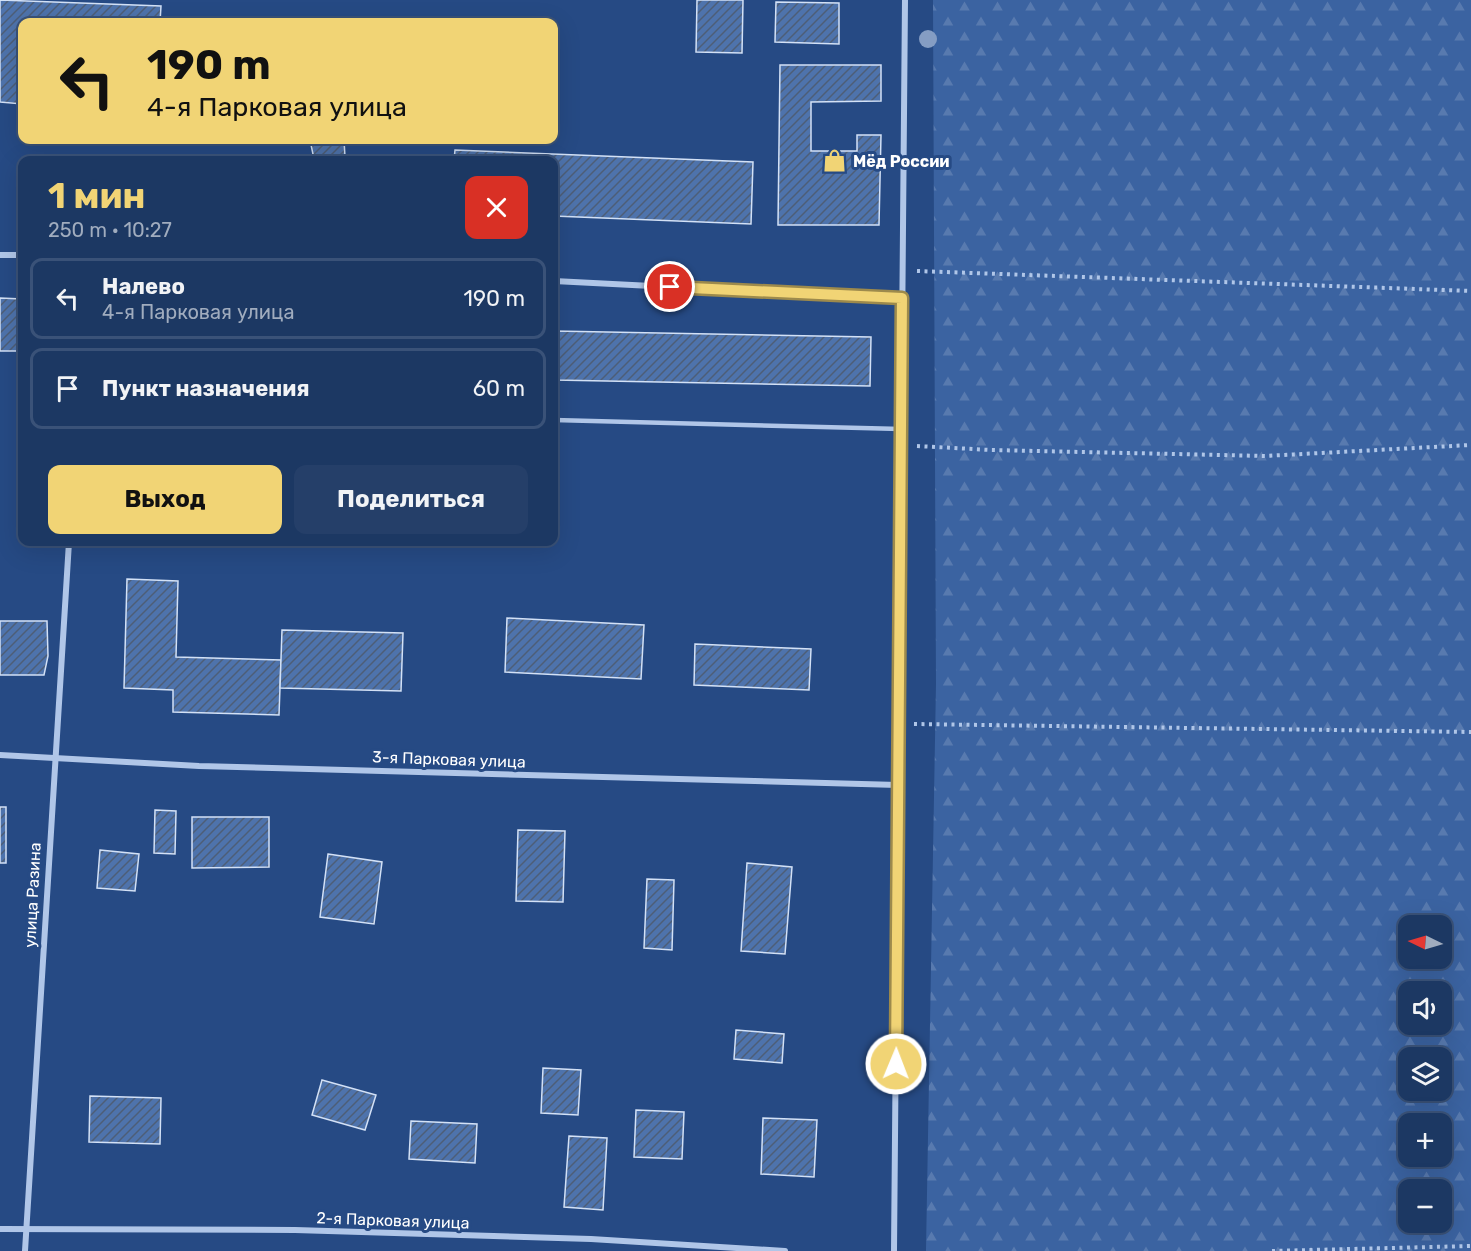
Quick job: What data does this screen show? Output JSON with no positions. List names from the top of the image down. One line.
{"streets":{"street":["3-я Парковая улица","улица Разина","2-я Парковая улица"]},"crossings":[["3-я Парковая улица","улица Разина"],["улица Разина","2-я Парковая улица"]],"places":{"shop":["Мёд России"]},"north":"left","page":{"turn":["190 m","4-я Парковая улица"],"heading":["1 мин","250 m · 10:27"],"list":[{"name":"Налево","note":"4-я Парковая улица","value":"190 m"},{"name":"Пункт назначения","value":"60 m"}],"buttons":["Выход","Поделиться"],"map_buttons":["+","−"]}}
